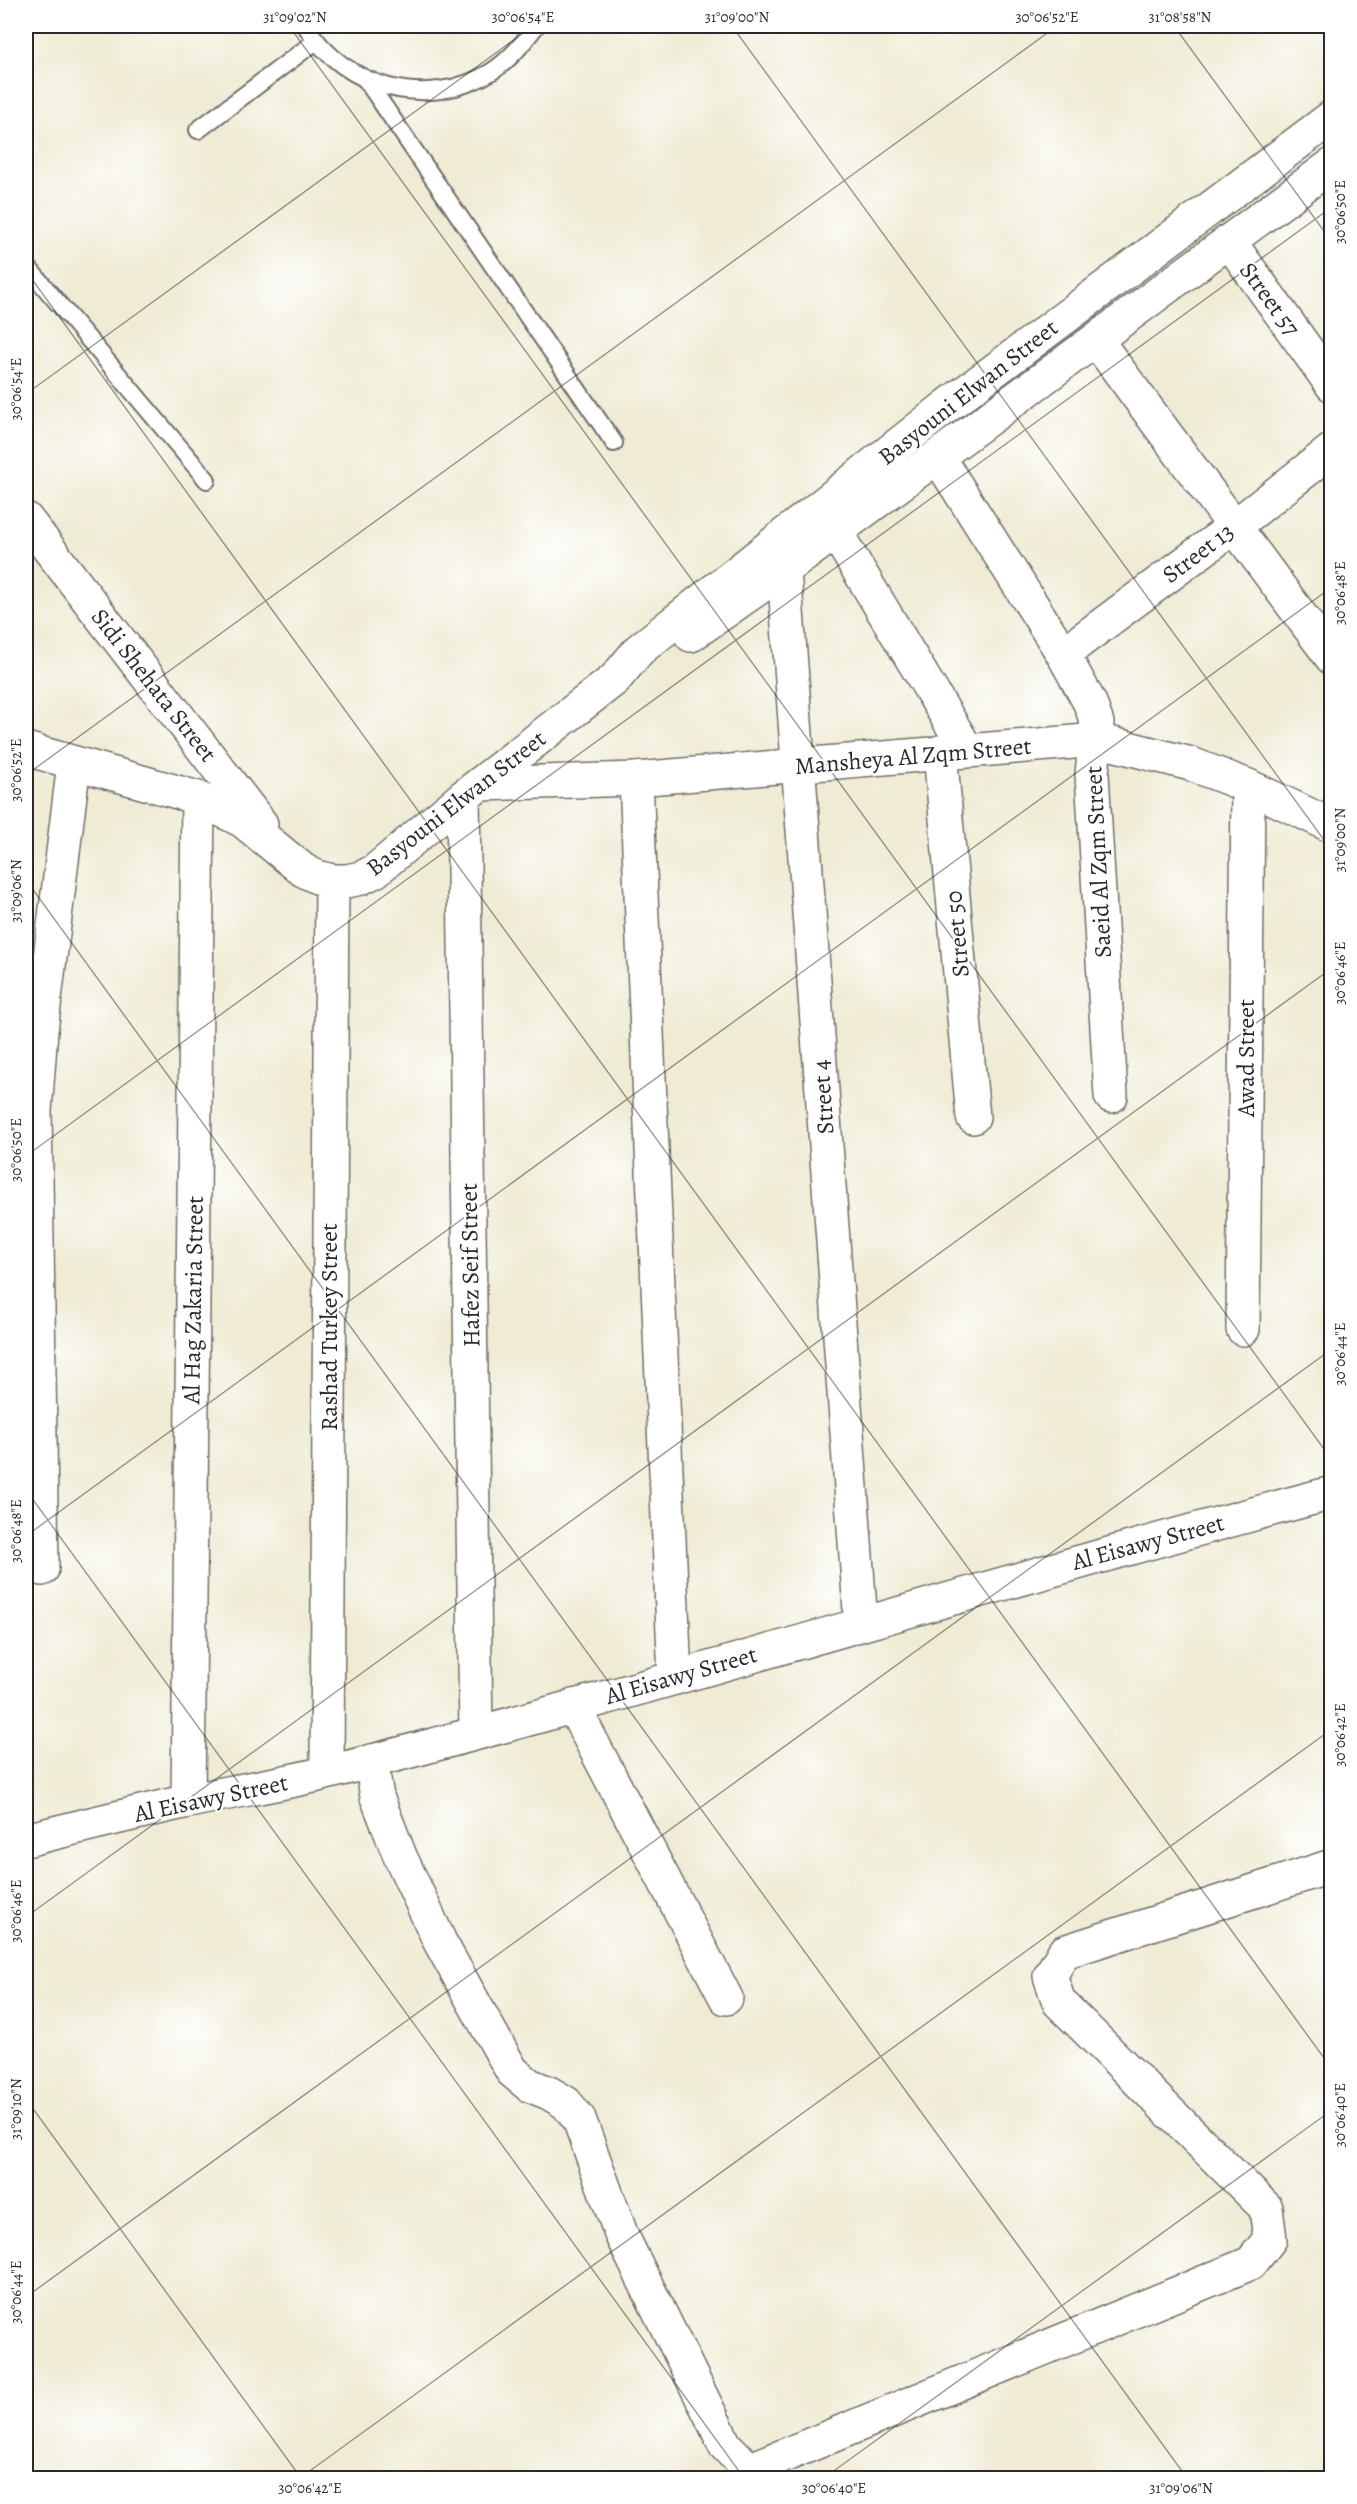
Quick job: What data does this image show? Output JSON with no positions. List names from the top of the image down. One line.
{"streets":{"street":["Street 57","Basyouni Elwan Street","Street 13","Sidi Shehata Street","Mansheya Al Zqm Street","Saeid Al Zqm Street","Street 50","Awad Street","Street 4","Hafez Seif Street","Al Hag Zakaria Street","Rashad Turkey Street","Al Eisawy Street"]},"crossings":[["Street 57","Basyouni Elwan Street"],["Basyouni Elwan Street","Sidi Shehata Street"],["Basyouni Elwan Street","Mansheya Al Zqm Street"],["Basyouni Elwan Street","Saeid Al Zqm Street"],["Basyouni Elwan Street","Street 4"],["Basyouni Elwan Street","Hafez Seif Street"],["Basyouni Elwan Street","Al Hag Zakaria Street"],["Basyouni Elwan Street","Rashad Turkey Street"],["Street 13","Saeid Al Zqm Street"],["Mansheya Al Zqm Street","Saeid Al Zqm Street"],["Mansheya Al Zqm Street","Street 50"],["Mansheya Al Zqm Street","Awad Street"],["Mansheya Al Zqm Street","Street 4"],["Mansheya Al Zqm Street","Hafez Seif Street"],["Street 4","Al Eisawy Street"],["Hafez Seif Street","Al Eisawy Street"],["Al Hag Zakaria Street","Al Eisawy Street"],["Rashad Turkey Street","Al Eisawy Street"]],"coordinates":["31°09'02\"N","30°06'54\"E","31°09'00\"N","30°06'52\"E","31°08'58\"N","30°06'50\"E","30°06'48\"E","31°09'06\"N","30°06'46\"E","30°06'44\"E","30°06'42\"E","31°09'10\"N","30°06'40\"E"]}
